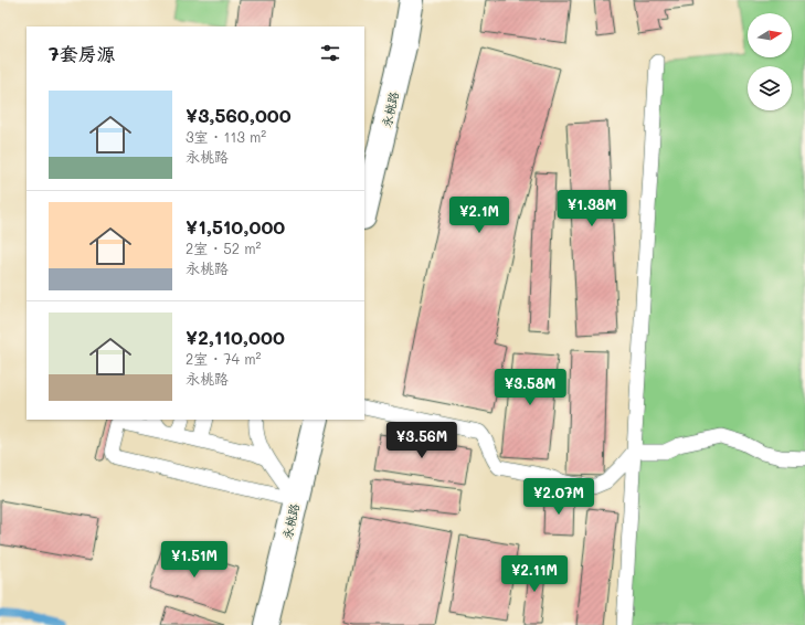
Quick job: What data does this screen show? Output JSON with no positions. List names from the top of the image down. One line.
{"streets":{"main road":["永桃路"]},"north":"right","page":{"heading":"7套房源","list":[{"name":"¥3,560,000","note":"3室 · 113 m² · 永桃路"},{"name":"¥1,510,000","note":"2室 · 52 m² · 永桃路"},{"name":"¥2,110,000","note":"2室 · 74 m² · 永桃路"}],"price":["¥1.38M","¥2.1M","¥3.58M","¥3.56M","¥2.07M","¥1.51M","¥2.11M"]}}
